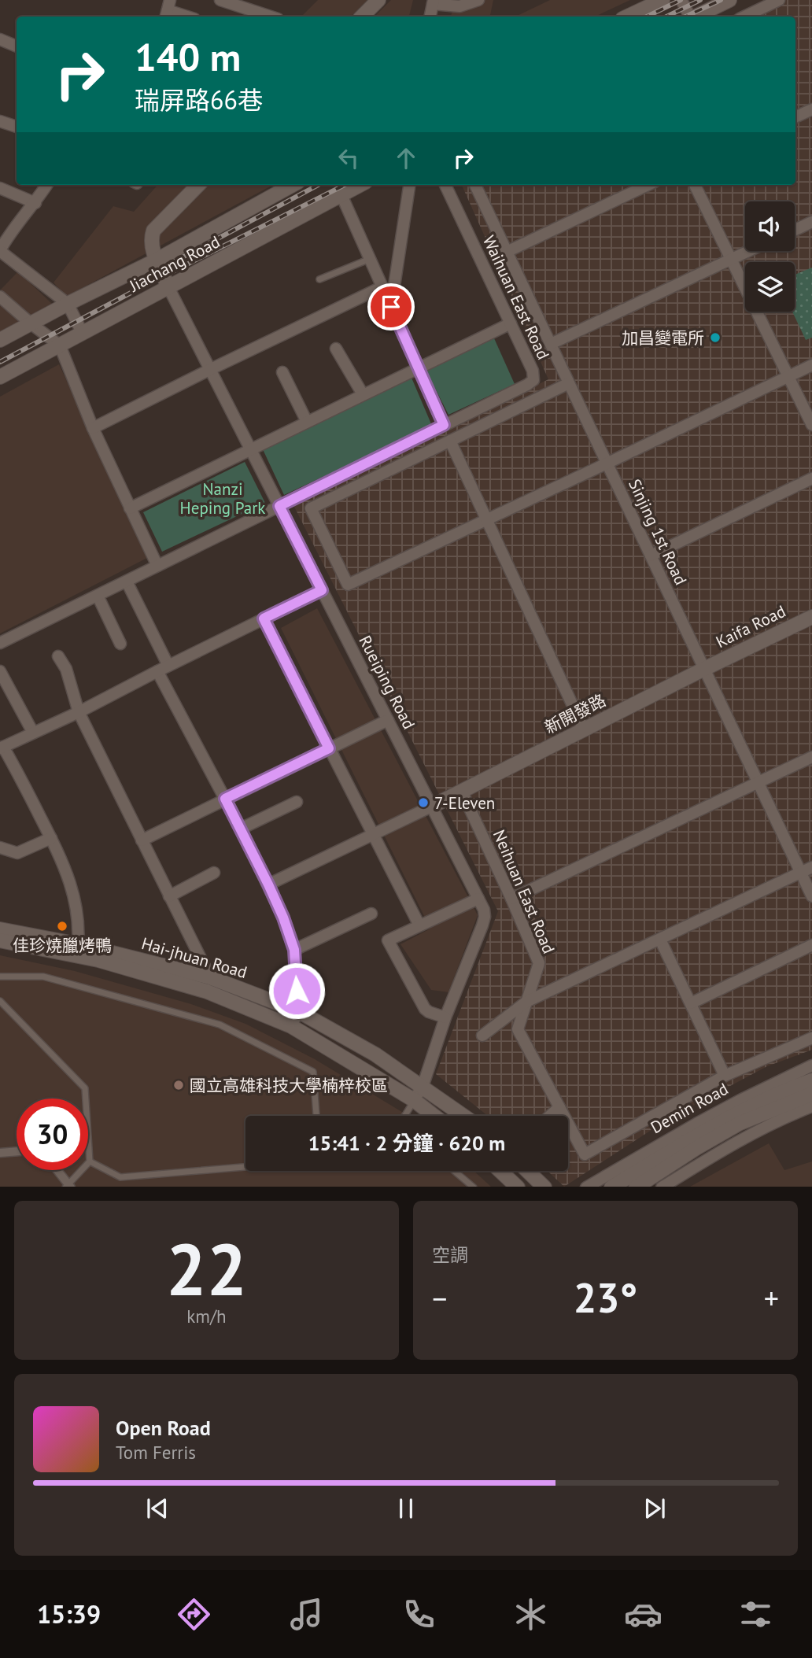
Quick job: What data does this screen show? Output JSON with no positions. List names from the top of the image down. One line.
{"streets":{"street":["Jiachang Road","Waihuan East Road","Sinjing 1st Road","Kaifa Road","Rueiping Road","新開發路","Neihuan East Road","Hai-jhuan Road","Demin Road"]},"crossings":[["Jiachang Road","Rueiping Road"],["Waihuan East Road","Rueiping Road"],["Sinjing 1st Road","Kaifa Road"],["Sinjing 1st Road","新開發路"],["Kaifa Road","新開發路"],["Rueiping Road","新開發路"],["Rueiping Road","Hai-jhuan Road"],["新開發路","Neihuan East Road"]],"parks":["Nanzi Heping Park"],"places":["加昌變電所","7-Eleven","佳珍燒臘烤鴨","國立高雄科技大學楠梓校區"],"page":{"turn":["140 m","瑞屏路66巷"],"limit":"30","trip":"15:41 · 2 分鐘 · 620 m","tile":[["22","km/h"],"空調"],"heat":["−","23°","+"],"song":["Open Road","Tom Ferris"],"tabs":"15:39"}}
